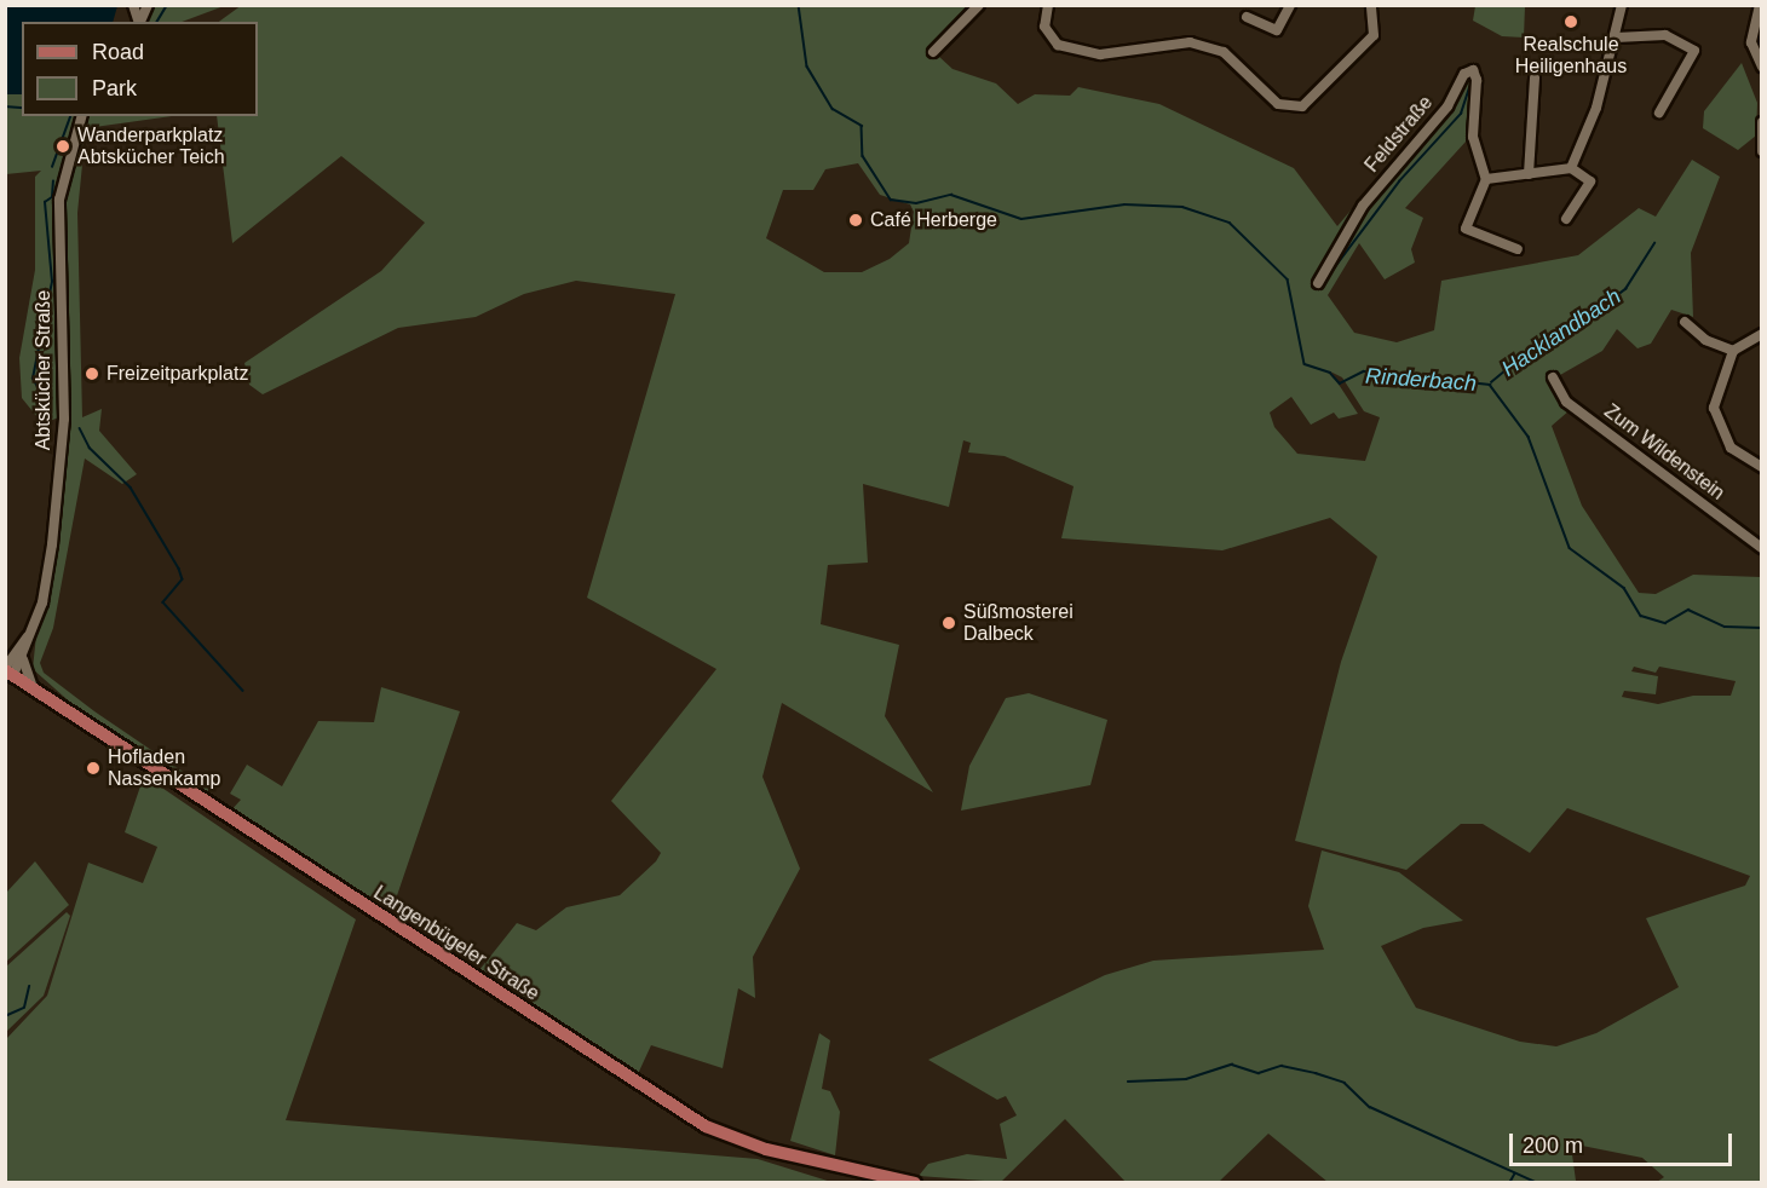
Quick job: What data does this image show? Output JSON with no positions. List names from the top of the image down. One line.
{"streets":{"main road":["Langenbügeler Straße"],"street":["Feldstraße","Abtskücher Straße","Zum Wildenstein"]},"crossings":[["Abtskücher Straße","Langenbügeler Straße"]],"water":["Hacklandbach","Rinderbach"],"places":["Realschule Heiligenhaus","Wanderparkplatz Abtskücher Teich","Café Herberge","Freizeitparkplatz","Süßmosterei Dalbeck","Hofladen Nassenkamp"],"legend":["Road","Park"],"scale_bar":"200 m"}
